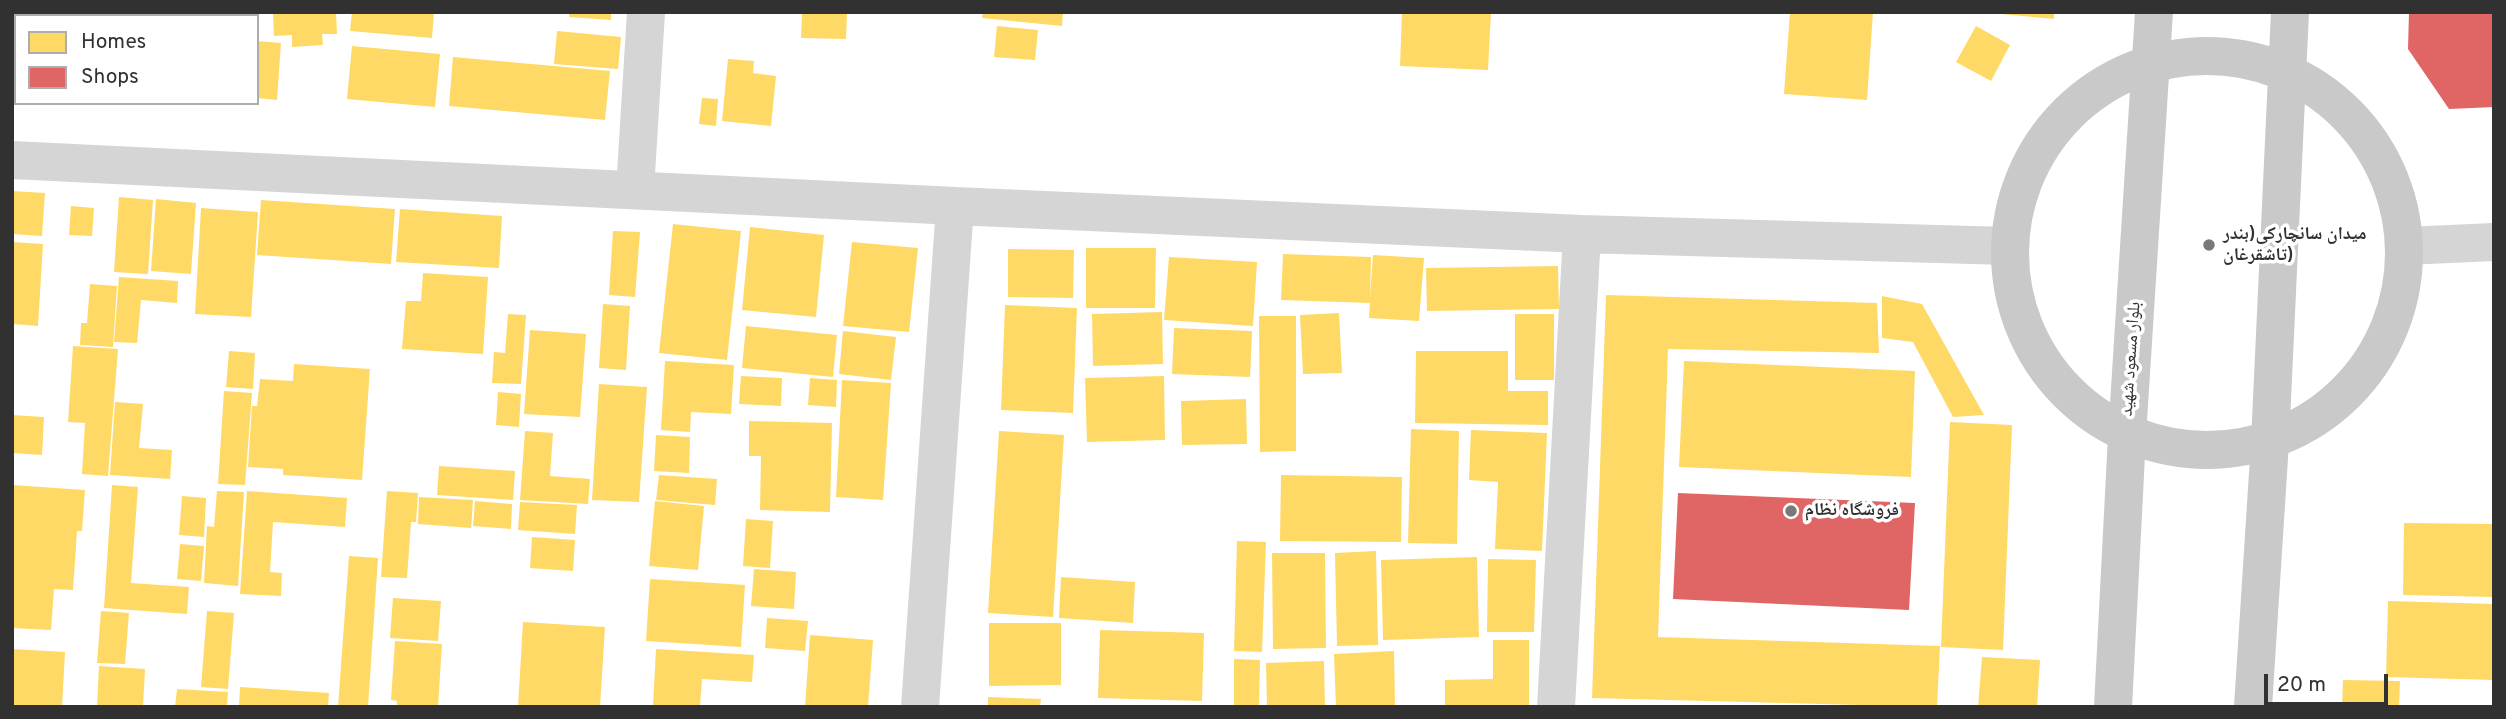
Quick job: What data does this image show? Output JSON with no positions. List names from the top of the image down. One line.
{"streets":{"main road":["بلوار مسعود شهید"]},"places":["میدان سانچارکی(بندر تاشقرغان)","فروشگاه نظام"],"legend":["Homes","Shops"],"scale_bar":"20 m"}
